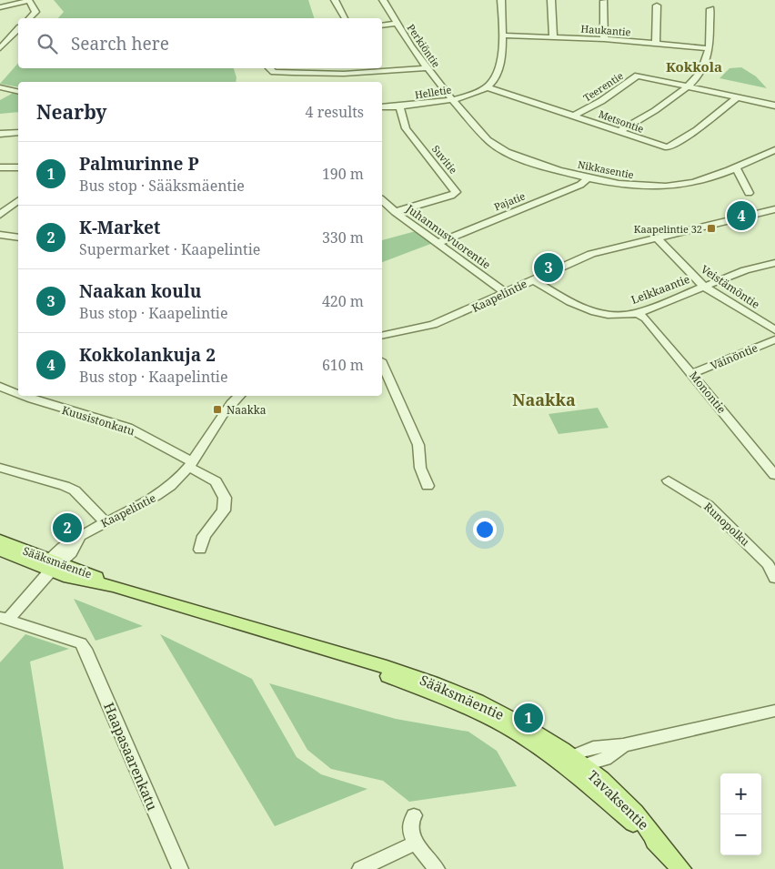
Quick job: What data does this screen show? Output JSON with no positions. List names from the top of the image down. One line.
{"streets":{"main road":["Sääksmäentie","Tavaksentie"],"street":["Haukantie","Perkiöntie","Teerentie","Helletie","Metsontie","Suvitie","Nikkasentie","Pajatie","Juhannusvuorentie","Veistämöntie","Leikkaantie","Kaapelintie","Väinöntie","Monontie","Kuusistonkatu","Runopolku","Haapasaarenkatu"]},"crossings":[["Perkiöntie","Helletie"],["Perkiöntie","Nikkasentie"],["Teerentie","Metsontie"],["Helletie","Metsontie"],["Helletie","Suvitie"],["Helletie","Nikkasentie"],["Suvitie","Juhannusvuorentie"],["Nikkasentie","Pajatie"],["Pajatie","Juhannusvuorentie"],["Juhannusvuorentie","Kaapelintie"],["Veistämöntie","Leikkaantie"],["Veistämöntie","Kaapelintie"],["Leikkaantie","Kaapelintie"],["Leikkaantie","Monontie"],["Kaapelintie","Kuusistonkatu"],["Kaapelintie","Sääksmäentie"],["Kaapelintie","Haapasaarenkatu"],["Väinöntie","Monontie"],["Sääksmäentie","Tavaksentie"]],"districts":["Kokkola","Naakka"],"places":{"transit":["Kaapelintie 32","Naakka"]},"page":{"search":"Search here","heading":["Nearby","4 results"],"list":[{"mark":"1","name":"Palmurinne P","note":"Bus stop · Sääksmäentie","value":"190 m"},{"mark":"2","name":"K-Market","note":"Supermarket · Kaapelintie","value":"330 m"},{"mark":"3","name":"Naakan koulu","note":"Bus stop · Kaapelintie","value":"420 m"},{"mark":"4","name":"Kokkolankuja 2","note":"Bus stop · Kaapelintie","value":"610 m"}],"pins":["4","3","2","1"],"map_buttons":["+","−"]}}
